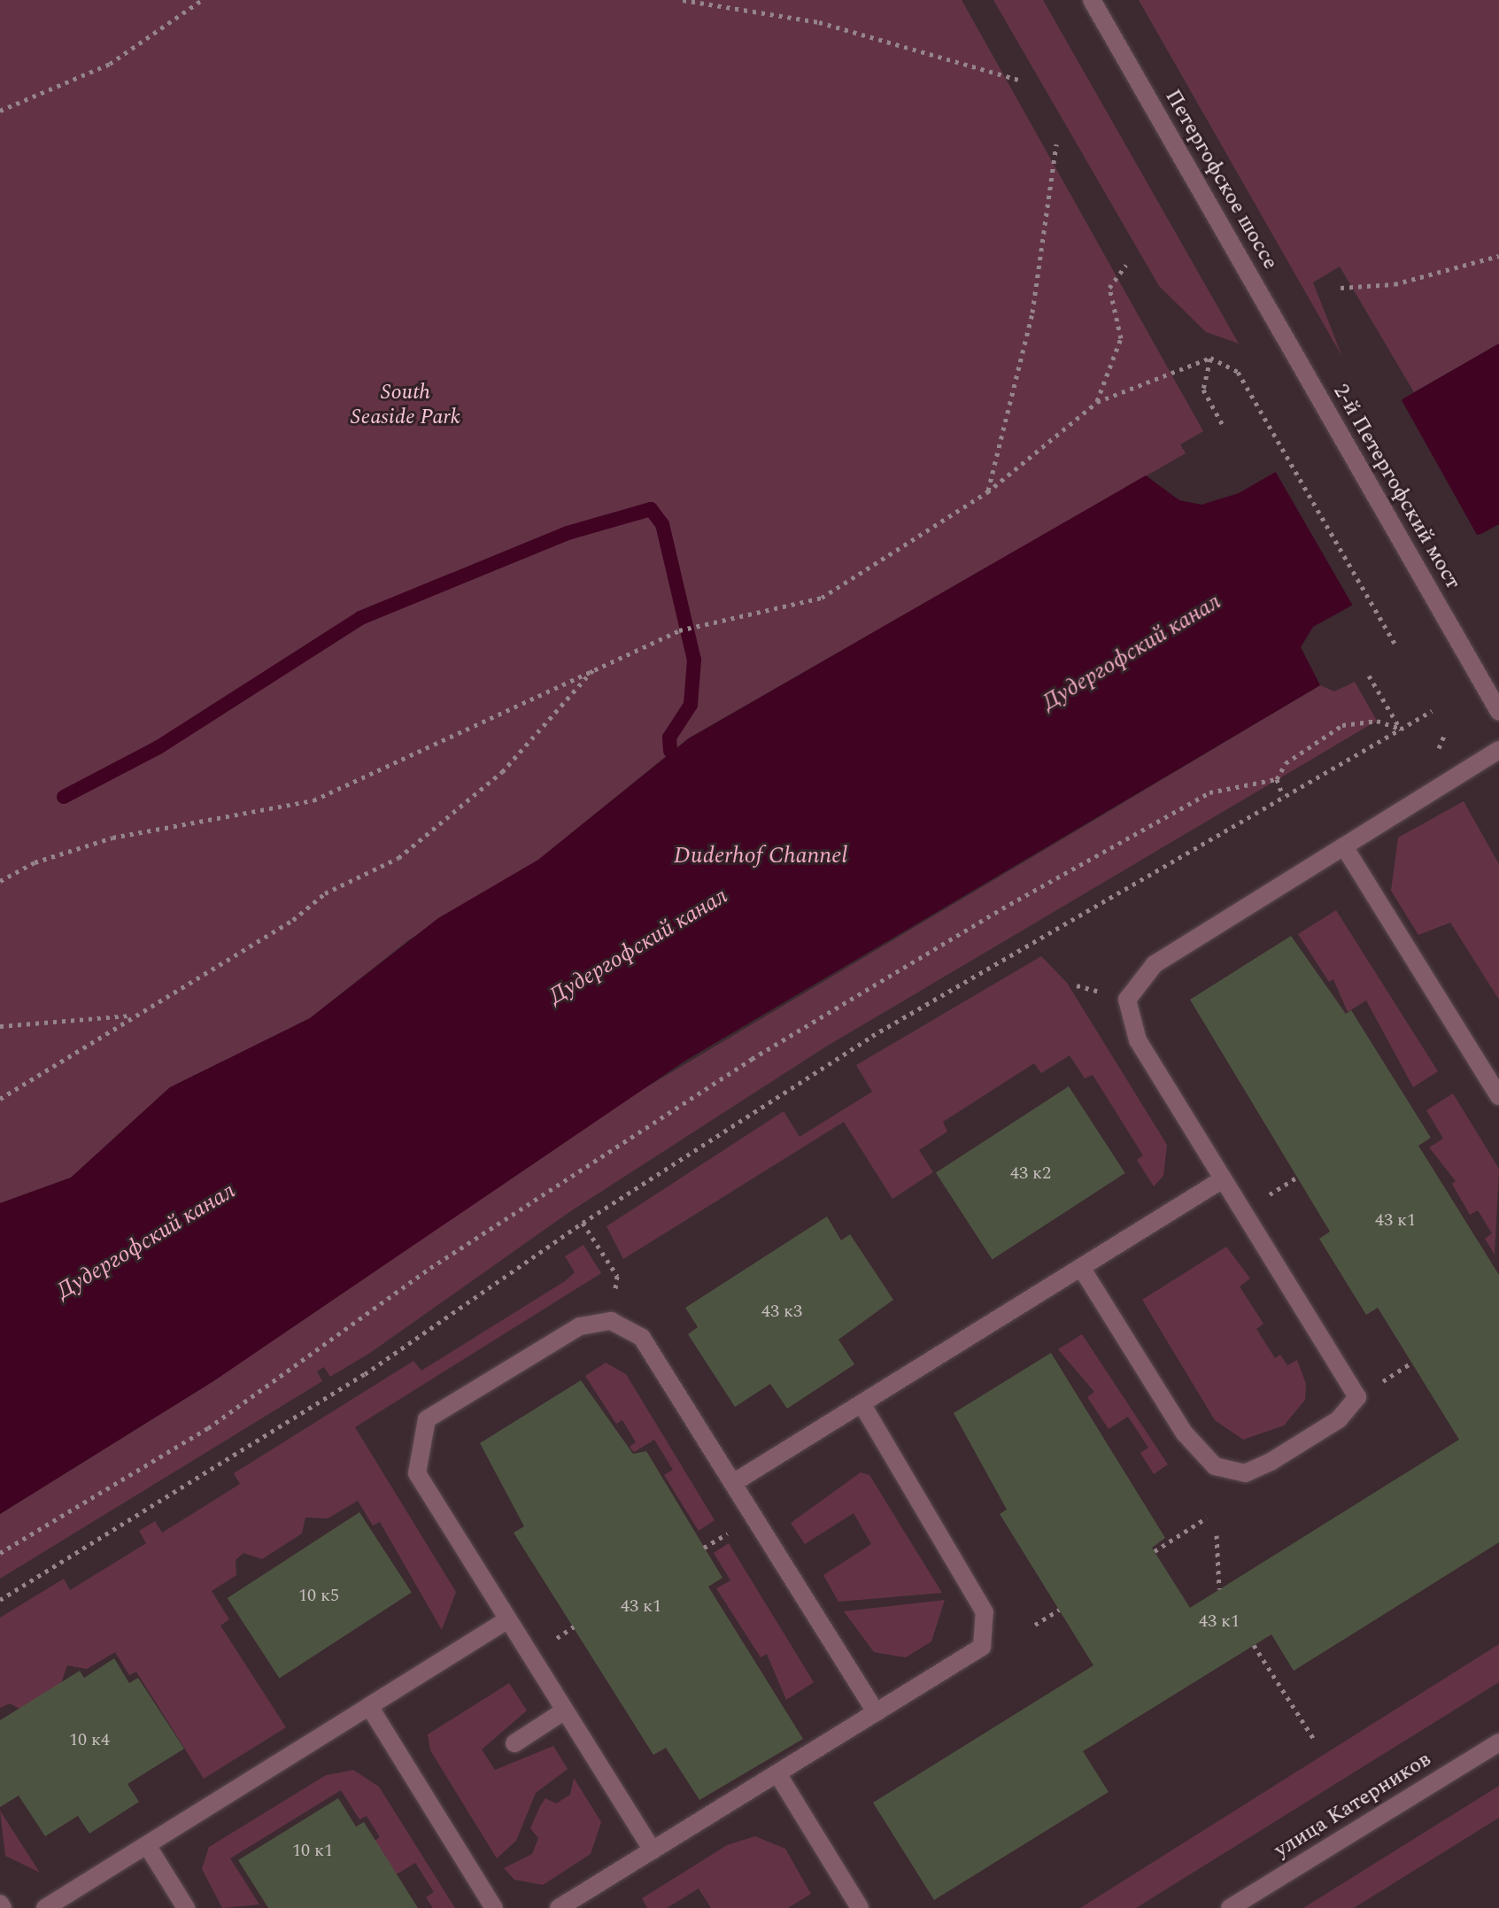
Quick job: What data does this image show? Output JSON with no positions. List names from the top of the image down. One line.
{"streets":{"street":["Петергофское шоссе","2-й Петергофский мост","улица Катерников"]},"crossings":[["Петергофское шоссе","2-й Петергофский мост"]],"water":["Дудергофский канал","Duderhof Channel"],"parks":["South Seaside Park"],"house_numbers":["43 к2","43 к1","43 к3","10 к5","43 к1","43 к1","10 к4","10 к1"]}
